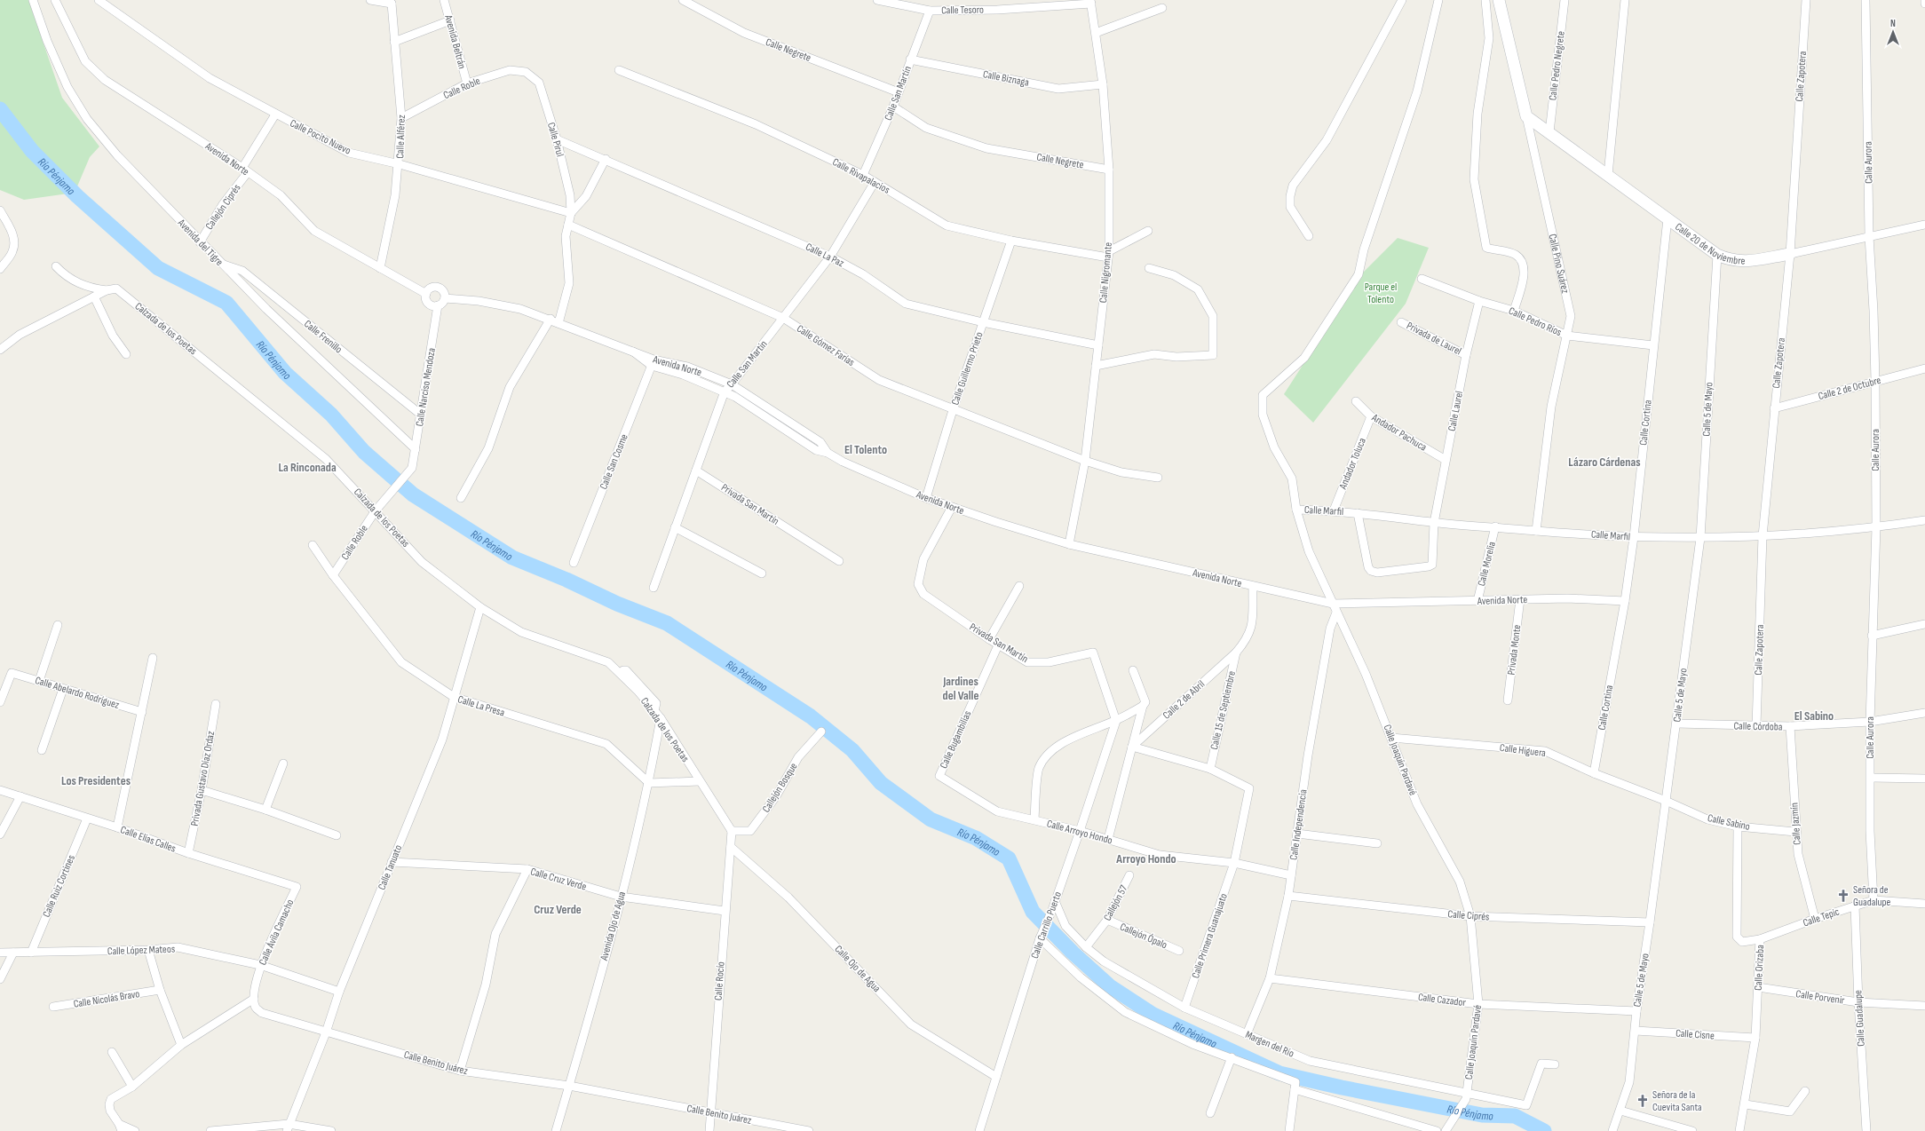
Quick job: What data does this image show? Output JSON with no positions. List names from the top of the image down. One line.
{"streets":{"street":["Calle Tesoro","Avenida Beltrán","Calle Negrete","Calle Pedro Negrete","Calle Zapotera","Calle Biznaga","Calle Roble","Calle San Martín","Calle Pocito Nuevo","Calle Alférez","Calle Pirul","Avenida Norte","Calle Aurora","Calle Rivapalacios","Callejón Ciprés","Calle 20 de Noviembre","Avenida del Tigre","Calle La Paz","Calle Pino Suárez","Calle Nigromante","Calle Pedro Ríos","Calzada de los Poetas","Calle Frenillo","Privada de Laurel","Calle Gómez Farías","Calle Guillermo Prieto","Calle Narciso Mendoza","Calle 2 de Octubre","Calle 5 de Mayo","Calle Laurel","Calle Cortina","Andador Pachuca","Calle San Cosme","Andador Toluca","Privada San Martín","Calle Marfil","Calle Morelia","Privada Monte","Calle Abelardo Rodríguez","Calle 2 de Abril","Calle La Presa","Calle 15 de Septiembre","Calle Córdoba","Calle Bugambilias","Calle Higuera","Calle Joaquín Pardavé","Privada Gustavo Díaz Ordaz","Callejón Bosque","Calle Sabino","Calle Jazmín","Calle Independencia","Calle Arroyo Hondo","Calle Elías Calles","Calle Tanuato","Calle Cruz Verde","Calle Ruiz Cortines","Callejón 57","Calle Ciprés","Calle Tepic","Calle Carrillo Puerto","Avenida Ojo de Agua","Calle Ávila Camacho","Callejón Ópalo","Calle Primera Guanajuato","Calle López Mateos","Calle Orizaba","Calle Ojo de Agua","Calle Rocío","Calle Porvenir","Calle Nicolás Bravo","Calle Cazador","Calle Guadalupe","Calle Cisne","Margen del Río","Calle Benito Juárez"]},"crossings":[["Calle Tesoro","Calle San Martín"],["Calle Tesoro","Calle Nigromante"],["Avenida Beltrán","Calle Roble"],["Calle Negrete","Calle San Martín"],["Calle Negrete","Calle Nigromante"],["Calle Pedro Negrete","Calle 20 de Noviembre"],["Calle Zapotera","Calle 20 de Noviembre"],["Calle Zapotera","Calle 2 de Octubre"],["Calle Zapotera","Calle Marfil"],["Calle Zapotera","Calle Córdoba"],["Calle Biznaga","Calle San Martín"],["Calle Biznaga","Calle Nigromante"],["Calle Roble","Calle Alférez"],["Calle Roble","Calle Pirul"],["Calle Roble","Calzada de los Poetas"],["Calle Roble","Calle Narciso Mendoza"],["Calle Roble","Calle La Presa"],["Calle San Martín","Avenida Norte"],["Calle San Martín","Calle Rivapalacios"],["Calle San Martín","Calle La Paz"],["Calle San Martín","Calle Gómez Farías"],["Calle San Martín","Privada San Martín"],["Calle Pocito Nuevo","Calle Alférez"],["Calle Pocito Nuevo","Calle Pirul"],["Calle Pocito Nuevo","Callejón Ciprés"],["Calle Alférez","Avenida Norte"],["Calle Pirul","Calle La Paz"],["Avenida Norte","Callejón Ciprés"],["Avenida Norte","Calle Nigromante"],["Avenida Norte","Calle Guillermo Prieto"],["Avenida Norte","Calle Narciso Mendoza"],["Avenida Norte","Calle Cortina"],["Avenida Norte","Calle San Cosme"],["Avenida Norte","Privada San Martín"],["Avenida Norte","Calle Morelia"],["Avenida Norte","Privada Monte"],["Avenida Norte","Calle Joaquín Pardavé"],["Calle Aurora","Calle 20 de Noviembre"],["Calle Aurora","Calle 2 de Octubre"],["Calle Aurora","Calle Marfil"],["Calle Aurora","Calle Córdoba"],["Calle Aurora","Calle Tepic"],["Calle Rivapalacios","Calle Nigromante"],["Calle Rivapalacios","Calle Guillermo Prieto"],["Callejón Ciprés","Avenida del Tigre"],["Calle 20 de Noviembre","Calle Pino Suárez"],["Calle 20 de Noviembre","Calle 5 de Mayo"],["Calle 20 de Noviembre","Calle Cortina"],["Avenida del Tigre","Calle Frenillo"],["Avenida del Tigre","Calle Narciso Mendoza"],["Calle La Paz","Calle Nigromante"],["Calle La Paz","Calle Guillermo Prieto"],["Calle Pino Suárez","Calle Pedro Ríos"],["Calle Pino Suárez","Calle Marfil"],["Calle Nigromante","Calle Gómez Farías"],["Calle Pedro Ríos","Calle Laurel"],["Calle Pedro Ríos","Calle Cortina"],["Calzada de los Poetas","Callejón Bosque"],["Calzada de los Poetas","Calle Tanuato"],["Calzada de los Poetas","Avenida Ojo de Agua"],["Calzada de los Poetas","Calle Rocío"],["Calle Frenillo","Calle Narciso Mendoza"],["Privada de Laurel","Calle Laurel"],["Calle Gómez Farías","Calle Guillermo Prieto"],["Calle 5 de Mayo","Calle Marfil"],["Calle 5 de Mayo","Calle Córdoba"],["Calle 5 de Mayo","Calle Higuera"],["Calle 5 de Mayo","Calle Sabino"],["Calle 5 de Mayo","Calle Ciprés"],["Calle 5 de Mayo","Calle Cazador"],["Calle 5 de Mayo","Calle Cisne"],["Calle Laurel","Andador Pachuca"],["Calle Laurel","Calle Marfil"],["Calle Cortina","Calle Marfil"],["Calle Cortina","Calle Higuera"],["Andador Pachuca","Andador Toluca"],["Andador Toluca","Calle Marfil"],["Privada San Martín","Calle Bugambilias"],["Privada San Martín","Calle Carrillo Puerto"],["Calle Marfil","Calle Morelia"],["Calle Marfil","Calle Joaquín Pardavé"],["Calle 2 de Abril","Calle 15 de Septiembre"],["Calle La Presa","Calle Tanuato"],["Calle La Presa","Avenida Ojo de Agua"],["Calle 15 de Septiembre","Calle Primera Guanajuato"],["Calle Córdoba","Calle Jazmín"],["Calle Bugambilias","Calle Arroyo Hondo"],["Calle Higuera","Calle Joaquín Pardavé"],["Calle Higuera","Calle Sabino"],["Calle Joaquín Pardavé","Calle Independencia"],["Calle Joaquín Pardavé","Calle Ciprés"],["Calle Joaquín Pardavé","Calle Cazador"],["Calle Joaquín Pardavé","Margen del Río"],["Privada Gustavo Díaz Ordaz","Calle Elías Calles"],["Callejón Bosque","Calle Rocío"],["Calle Sabino","Calle Jazmín"],["Calle Sabino","Calle Orizaba"],["Calle Jazmín","Calle Tepic"],["Calle Independencia","Calle Arroyo Hondo"],["Calle Independencia","Calle Ciprés"],["Calle Independencia","Calle Cazador"],["Calle Independencia","Margen del Río"],["Calle Arroyo Hondo","Calle Carrillo Puerto"],["Calle Arroyo Hondo","Calle Primera Guanajuato"],["Calle Elías Calles","Calle Ruiz Cortines"],["Calle Elías Calles","Calle Ávila Camacho"],["Calle Tanuato","Calle Cruz Verde"],["Calle Tanuato","Calle López Mateos"],["Calle Tanuato","Calle Benito Juárez"],["Calle Cruz Verde","Avenida Ojo de Agua"],["Calle Cruz Verde","Calle Rocío"],["Calle Ruiz Cortines","Calle López Mateos"],["Callejón 57","Callejón Ópalo"],["Callejón 57","Margen del Río"],["Calle Tepic","Calle Orizaba"],["Calle Tepic","Calle Guadalupe"],["Calle Carrillo Puerto","Calle Ojo de Agua"],["Calle Carrillo Puerto","Margen del Río"],["Avenida Ojo de Agua","Calle Benito Juárez"],["Calle Ávila Camacho","Calle López Mateos"],["Calle Ávila Camacho","Calle Benito Juárez"],["Calle Primera Guanajuato","Margen del Río"],["Calle Orizaba","Calle Porvenir"],["Calle Orizaba","Calle Cisne"],["Calle Ojo de Agua","Calle Rocío"],["Calle Rocío","Calle Benito Juárez"],["Calle Porvenir","Calle Guadalupe"]],"districts":["El Tolento","Lázaro Cárdenas","La Rinconada","Jardines del Valle","El Sabino","Los Presidentes","Arroyo Hondo","Cruz Verde"],"water":["Río Pénjamo"],"parks":["Parque el Tolento"],"places":{"church":["Señora de Guadalupe","Señora de la Cuevita Santa"]},"north":"top"}
